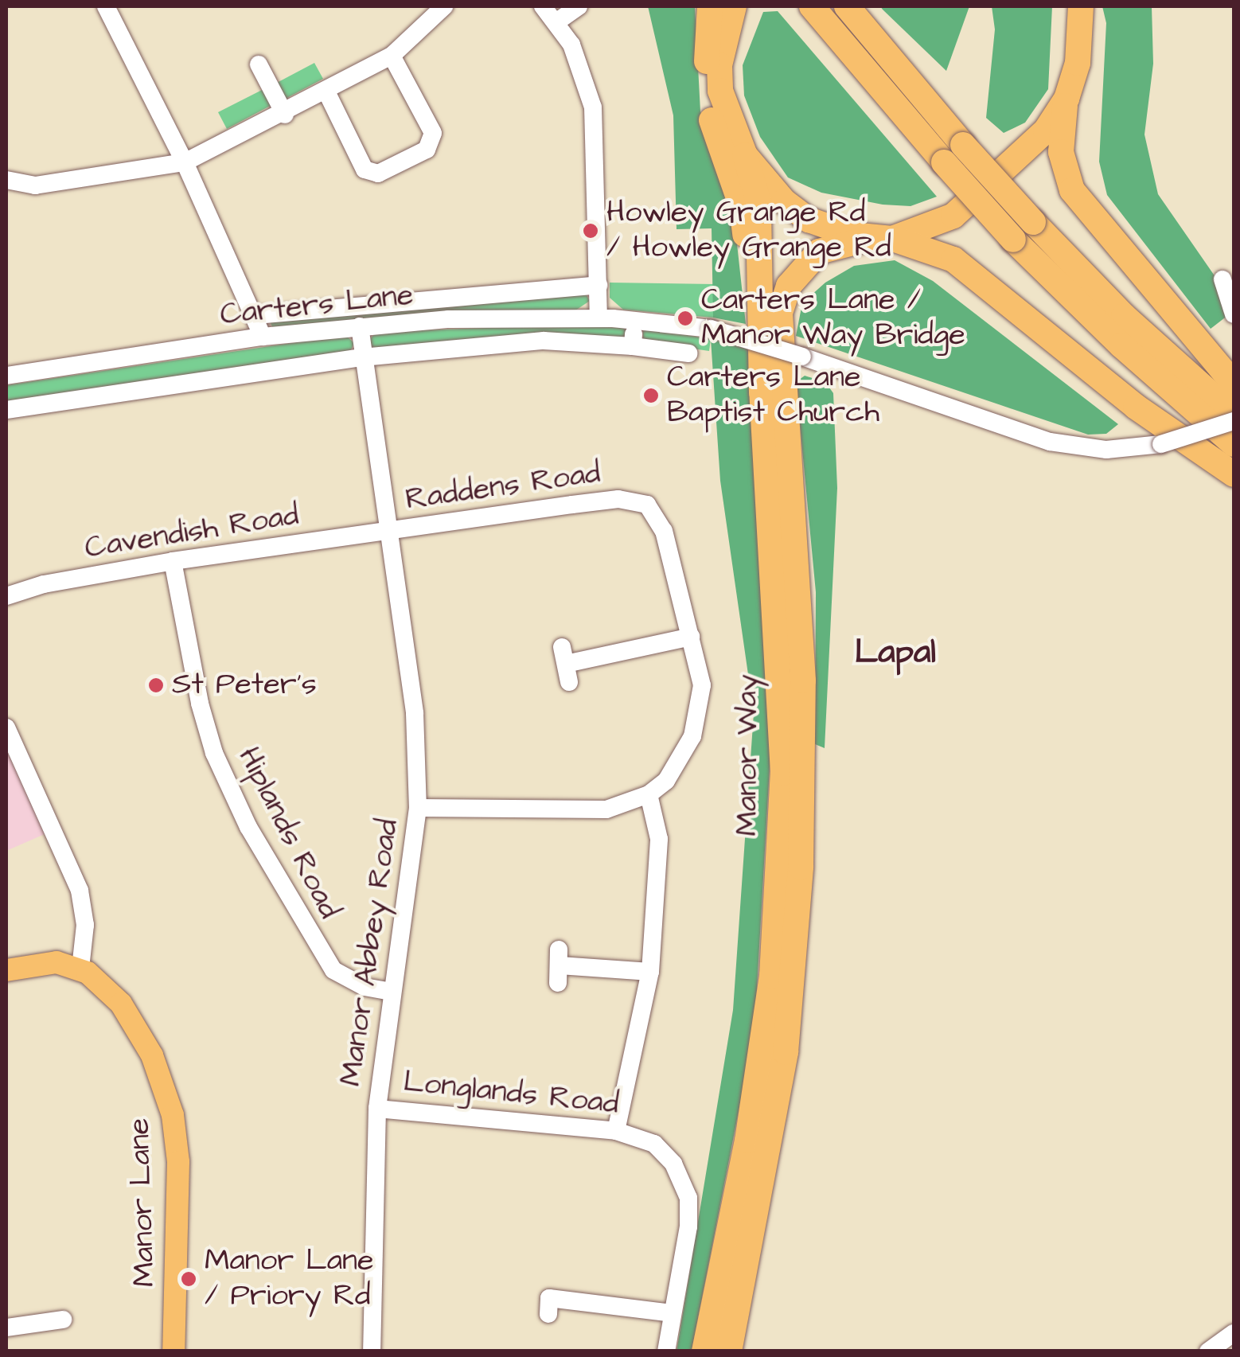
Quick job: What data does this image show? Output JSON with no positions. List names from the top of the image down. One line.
{"streets":{"highway":["Manor Way"],"main road":["Manor Lane"],"street":["Carters Lane","Raddens Road","Cavendish Road","Hiplands Road","Manor Abbey Road","Longlands Road"]},"crossings":[["Carters Lane","Manor Abbey Road"],["Raddens Road","Cavendish Road"],["Raddens Road","Manor Abbey Road"],["Cavendish Road","Hiplands Road"],["Cavendish Road","Manor Abbey Road"],["Hiplands Road","Manor Abbey Road"],["Manor Abbey Road","Longlands Road"]],"districts":["Lapal"],"places":["Howley Grange Rd / Howley Grange Rd","Carters Lane / Manor Way Bridge","Carters Lane Baptist Church","St Peter's","Manor Lane / Priory Rd"]}
